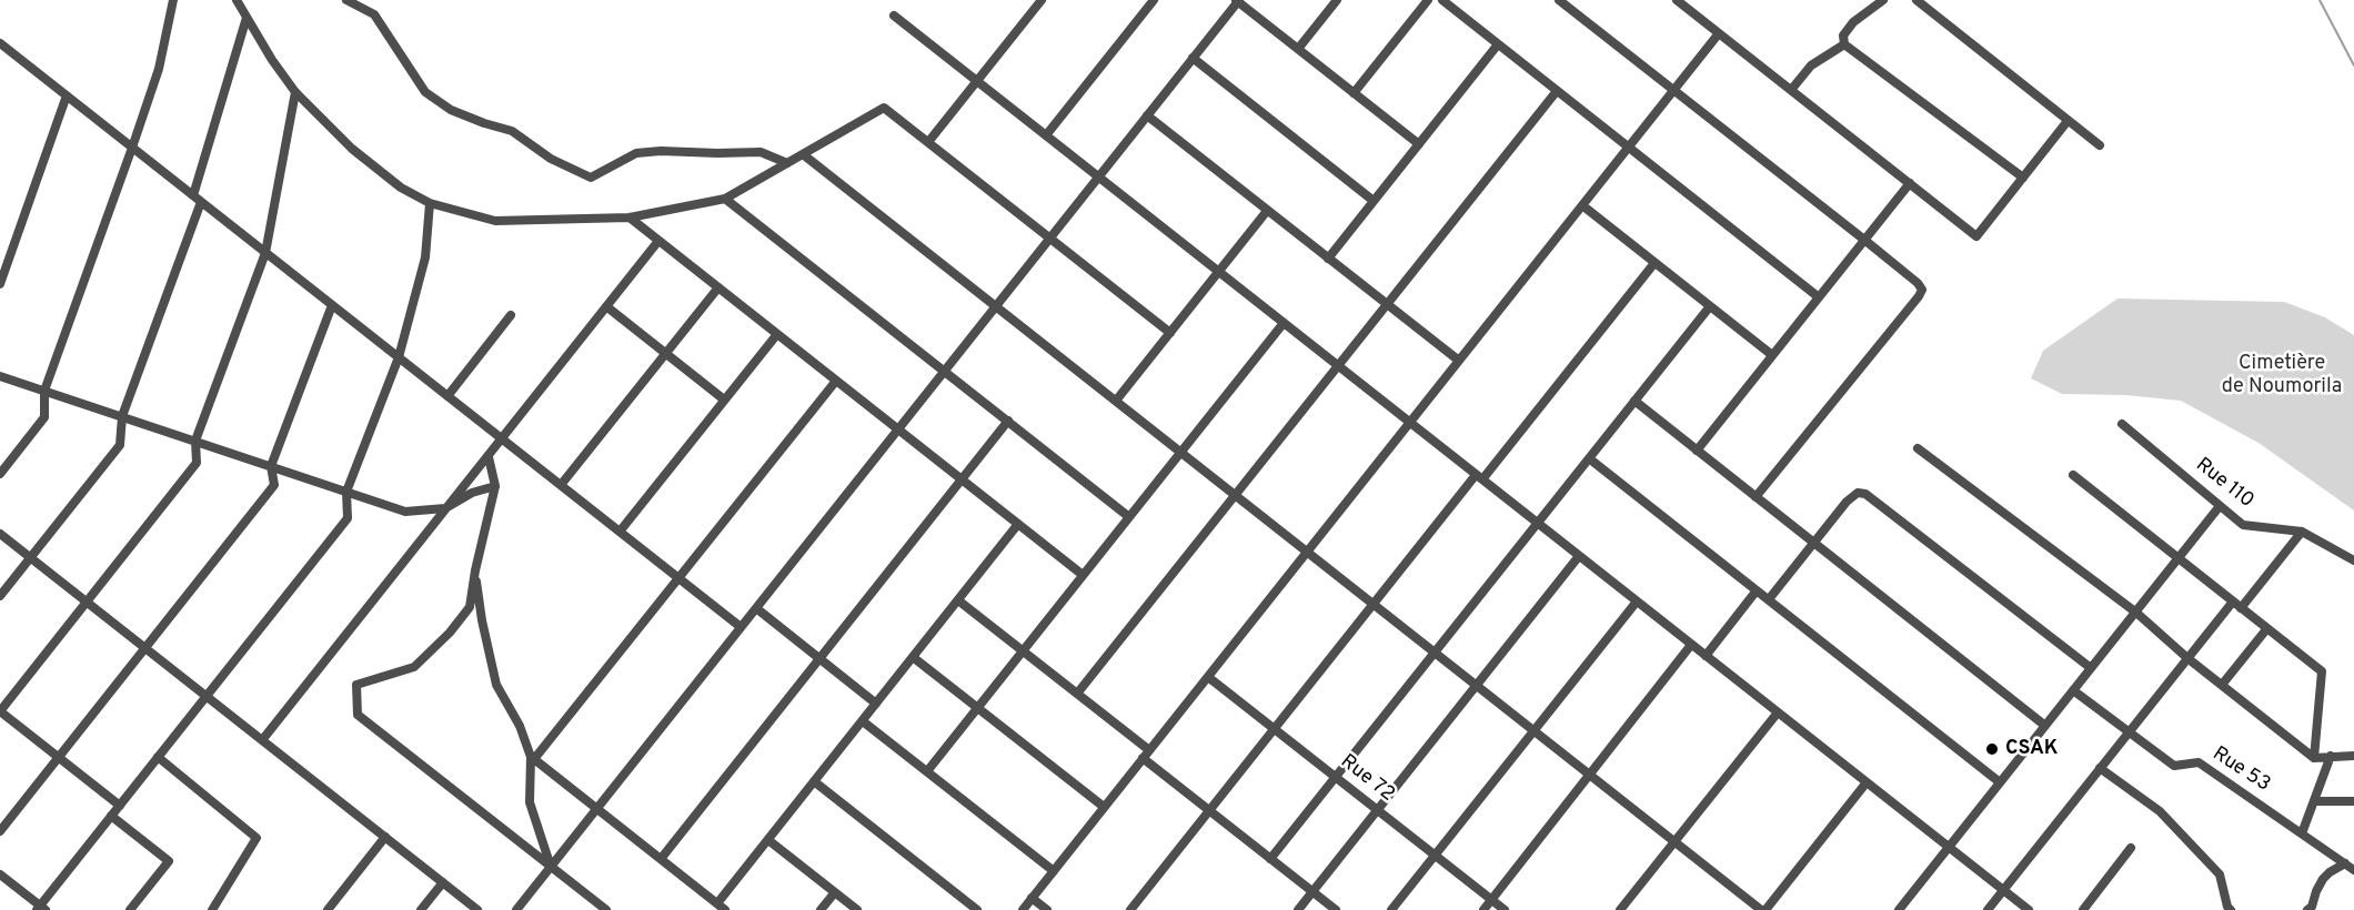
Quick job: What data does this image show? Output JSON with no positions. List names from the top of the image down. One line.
{"streets":{"street":["Rue 110","Rue 53","Rue 72"]},"parks":["Cimetière de Noumorila"],"places":["CSAK"]}
